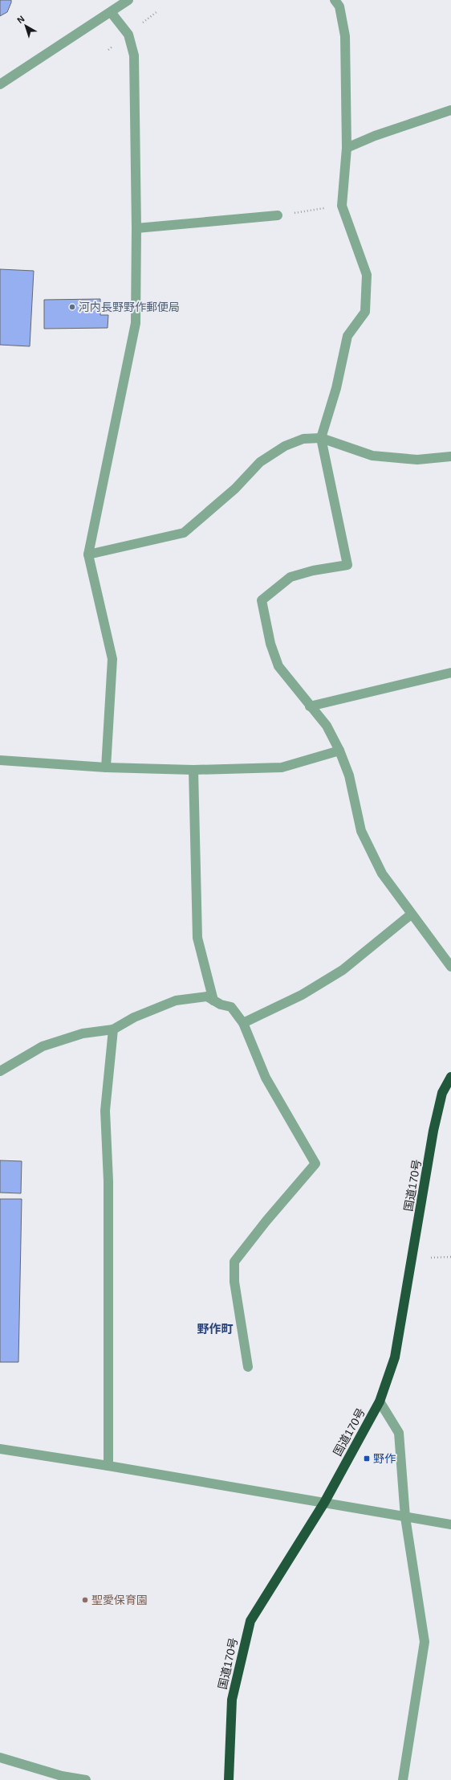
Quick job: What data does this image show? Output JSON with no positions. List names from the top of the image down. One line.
{"streets":{"highway":["国道170号"]},"districts":["野作町"],"places":{"other":["河内長野野作郵便局","聖愛保育園"],"transit":["野作"]},"north":"top left"}
